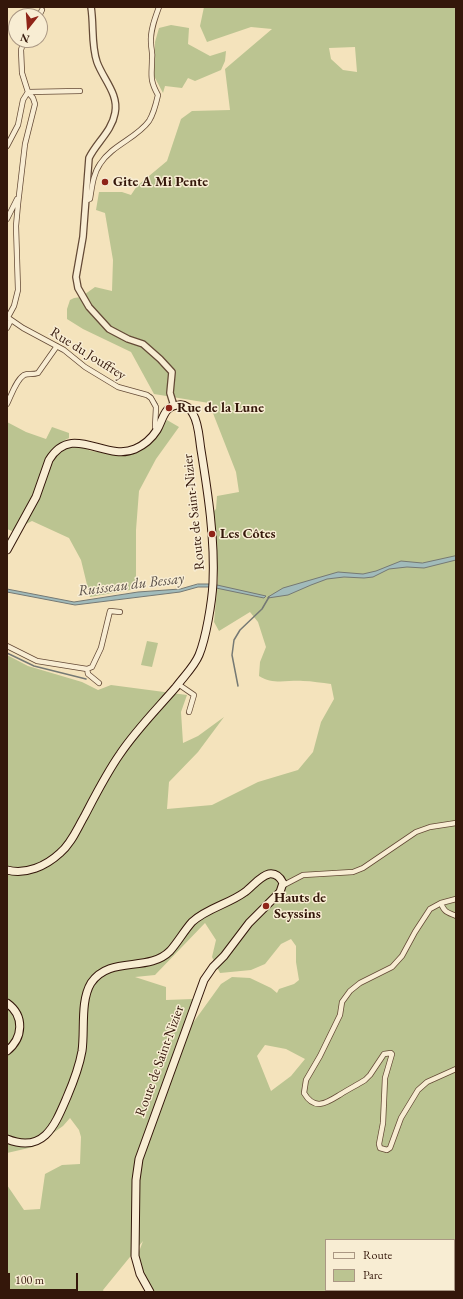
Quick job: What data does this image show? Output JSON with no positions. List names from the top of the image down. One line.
{"streets":{"main road":["Route de Saint-Nizier"],"street":["Rue du Jouffrey"]},"water":["Ruisseau du Bessay"],"places":["Gite A Mi Pente","Rue de la Lune","Les Côtes","Hauts de Seyssins"],"legend":["Route","Parc"],"scale_bar":"100 m","north":"bottom"}
